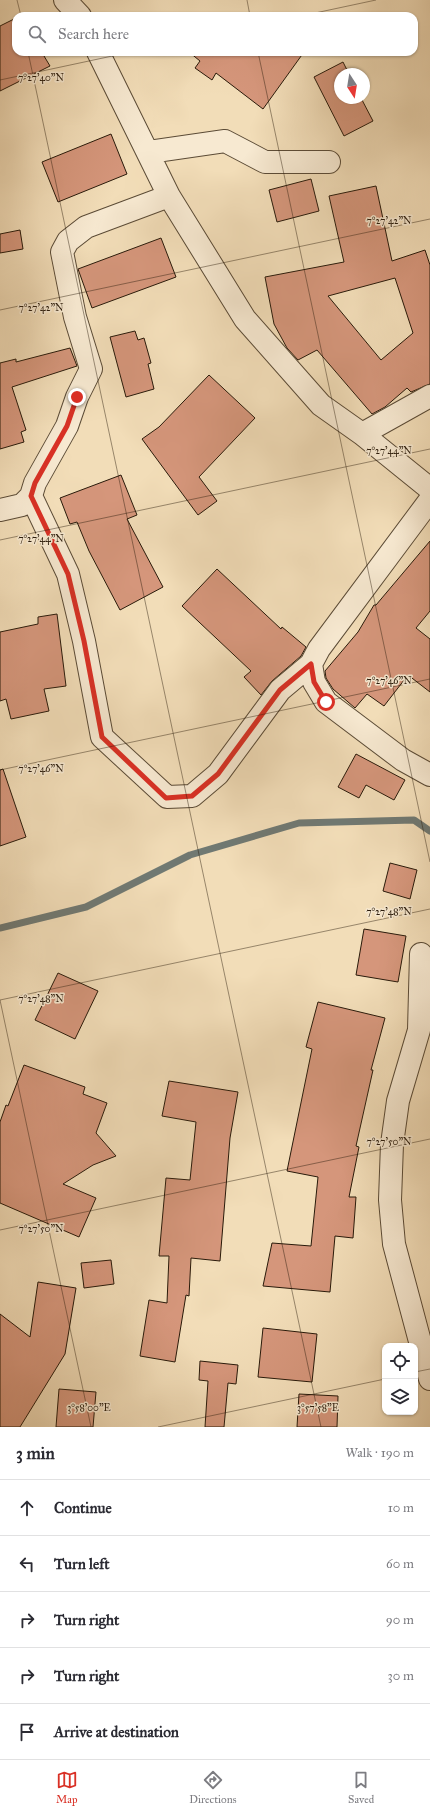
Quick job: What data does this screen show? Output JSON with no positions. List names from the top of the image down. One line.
{"north":"bottom","page":{"search":"Search here","heading":["3 min","Walk · 190 m"],"list":[["Continue","10 m"],["Turn left","60 m"],["Turn right","90 m"],["Turn right","30 m"],"Arrive at destination"],"nav":["Map","Directions","Saved"]},"coordinates":["7°27'40\"N","7°27'42\"N","7°27'44\"N","7°27'46\"N","7°27'48\"N","7°27'50\"N","3°58'00\"E","3°57'58\"E"]}
